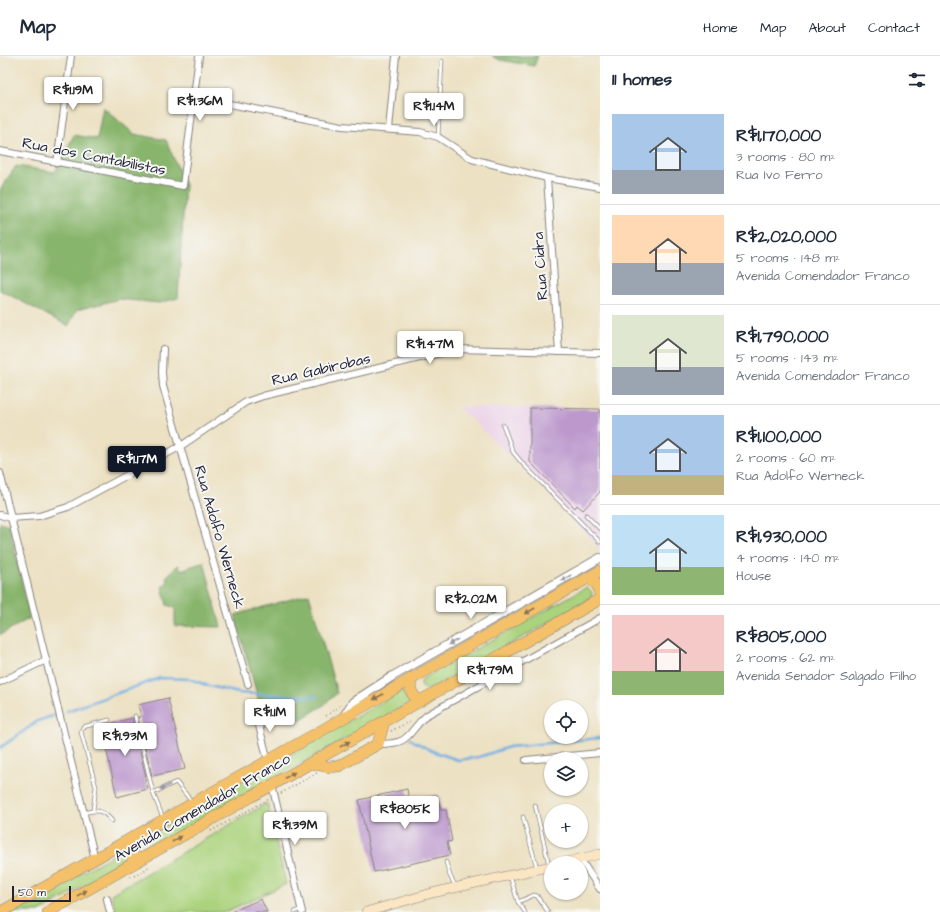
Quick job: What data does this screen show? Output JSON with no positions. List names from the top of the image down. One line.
{"streets":{"highway":["Avenida Comendador Franco"],"street":["Rua dos Contabilistas","Rua Cidra","Rua Gabirobas","Rua Adolfo Werneck"]},"crossings":[["Rua Cidra","Rua Gabirobas"],["Rua Gabirobas","Rua Adolfo Werneck"]],"scale_bar":"50 m","page":{"header":"Map","nav":["Home","Map","About","Contact"],"heading":"11 homes","price":["R$1.19M","R$1.36M","R$1.14M","R$1.47M","R$1.17M","R$2.02M","R$1.79M","R$1.1M","R$1.93M","R$805K","R$1.39M"],"list":[{"name":"R$1,170,000","note":"3 rooms · 80 m² · Rua Ivo Ferro"},{"name":"R$2,020,000","note":"5 rooms · 148 m² · Avenida Comendador Franco"},{"name":"R$1,790,000","note":"5 rooms · 143 m² · Avenida Comendador Franco"},{"name":"R$1,100,000","note":"2 rooms · 60 m² · Rua Adolfo Werneck"},{"name":"R$1,930,000","note":"4 rooms · 140 m² · House"},{"name":"R$805,000","note":"2 rooms · 62 m² · Avenida Senador Salgado Filho"}],"map_buttons":["+","−"],"scale":"50 m"}}
